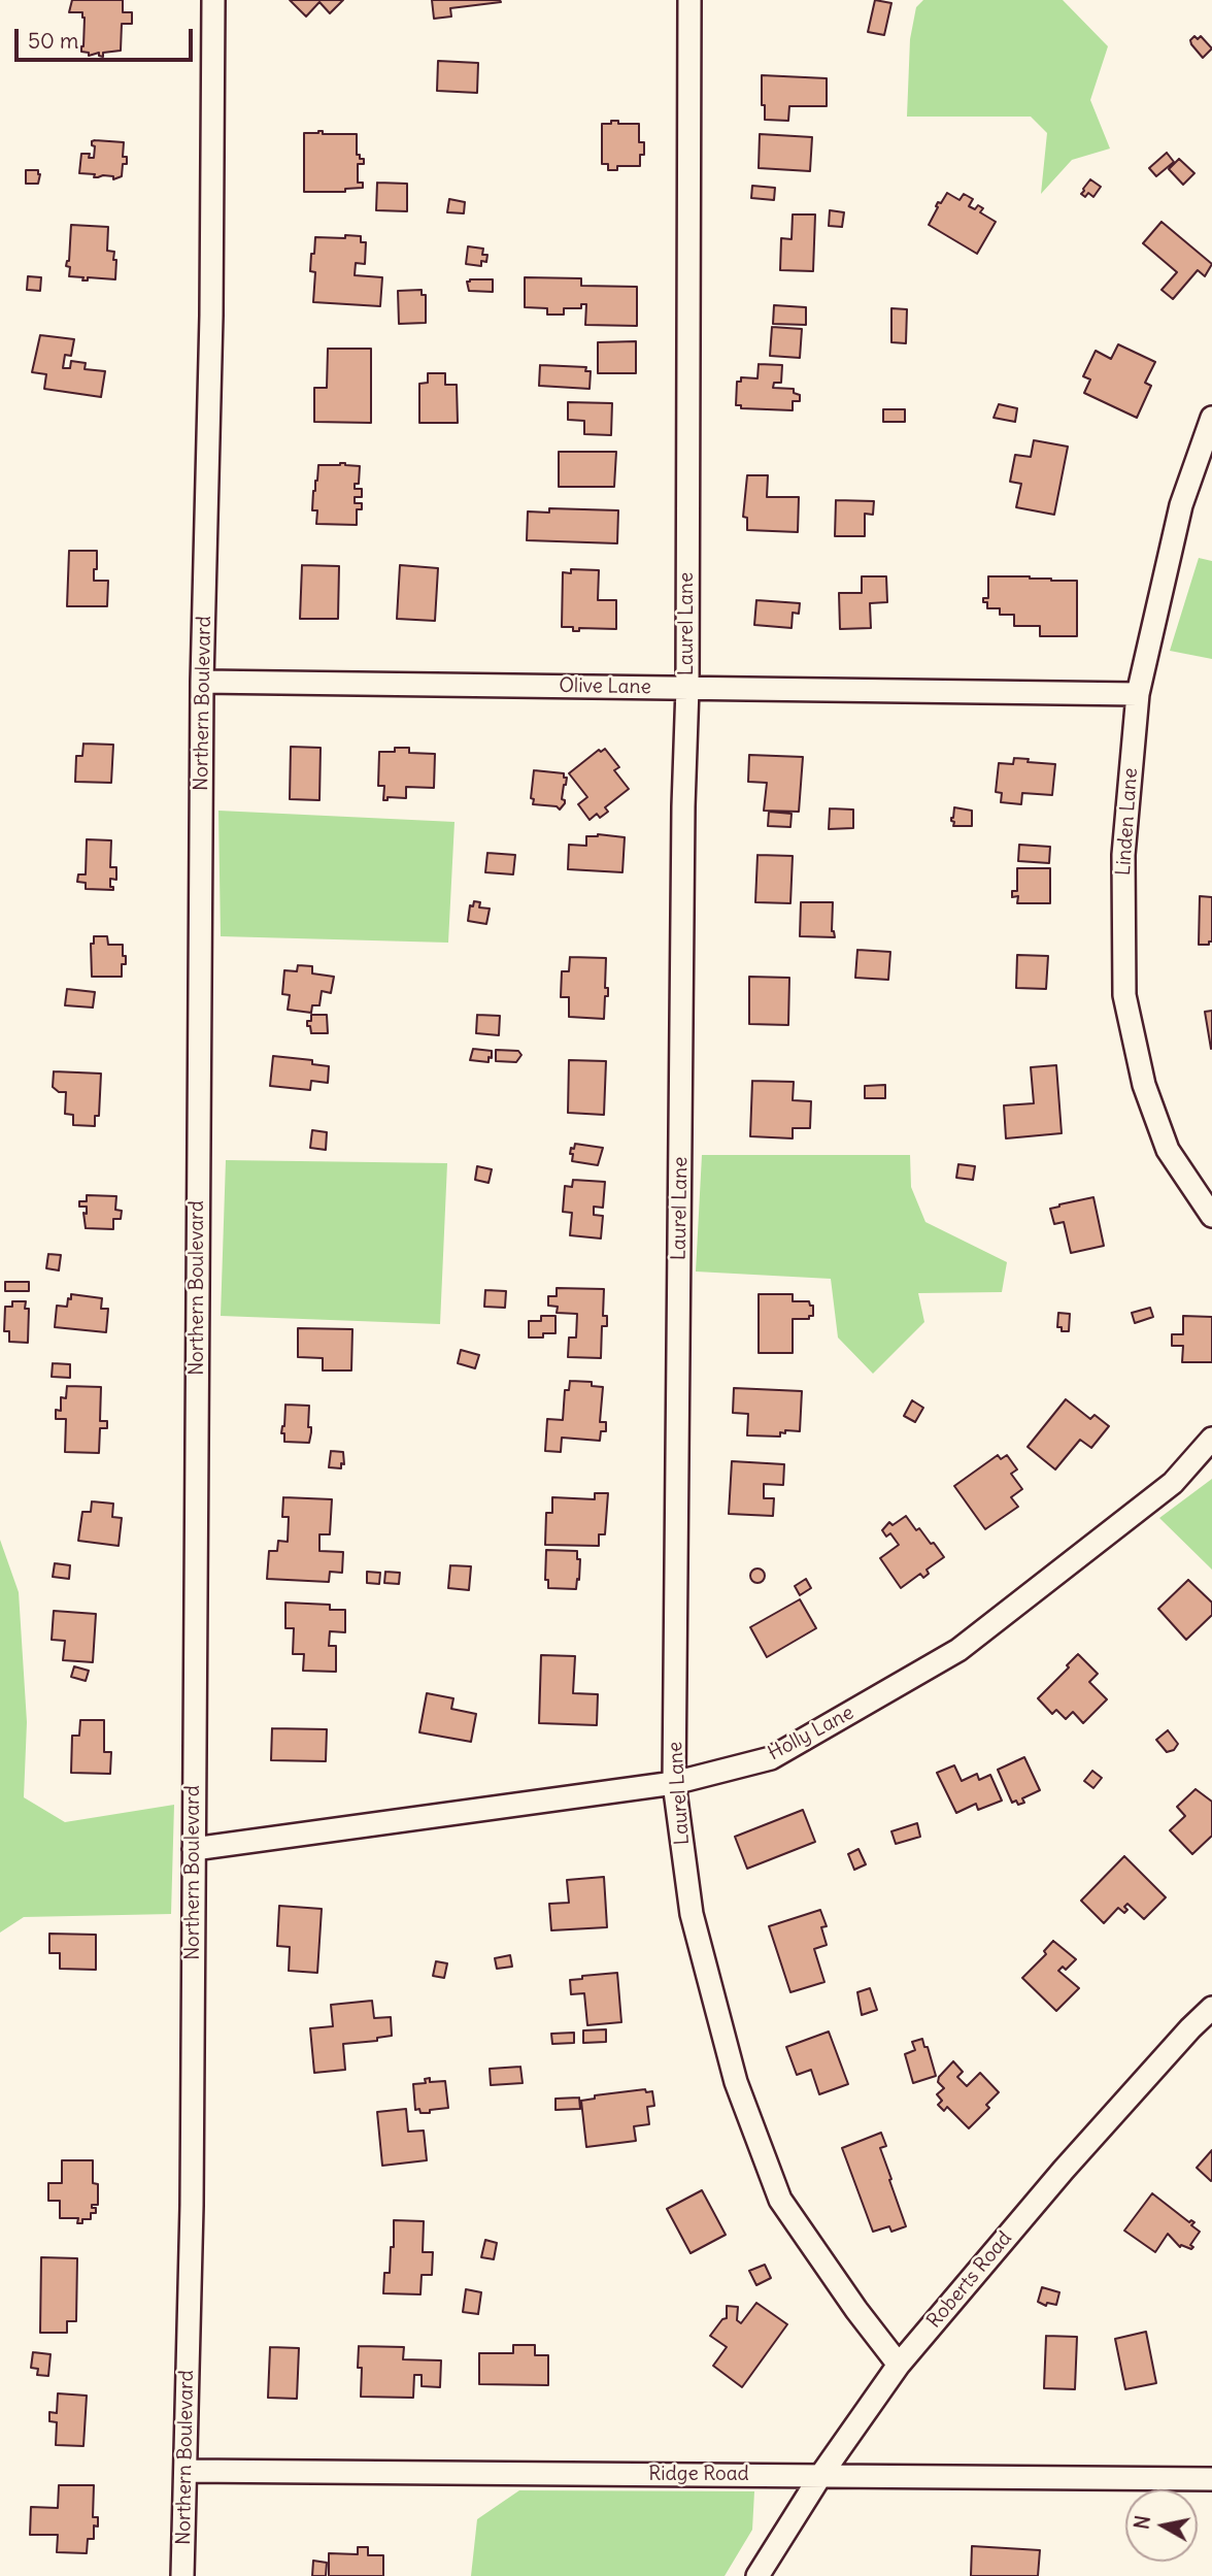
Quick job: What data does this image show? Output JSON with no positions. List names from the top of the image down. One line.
{"streets":{"street":["Laurel Lane","Olive Lane","Northern Boulevard","Linden Lane","Holly Lane","Roberts Road","Ridge Road"]},"crossings":[["Laurel Lane","Olive Lane"],["Laurel Lane","Holly Lane"],["Laurel Lane","Roberts Road"],["Olive Lane","Northern Boulevard"],["Olive Lane","Linden Lane"],["Northern Boulevard","Holly Lane"],["Northern Boulevard","Ridge Road"],["Roberts Road","Ridge Road"]],"scale_bar":"50 m","north":"left"}
